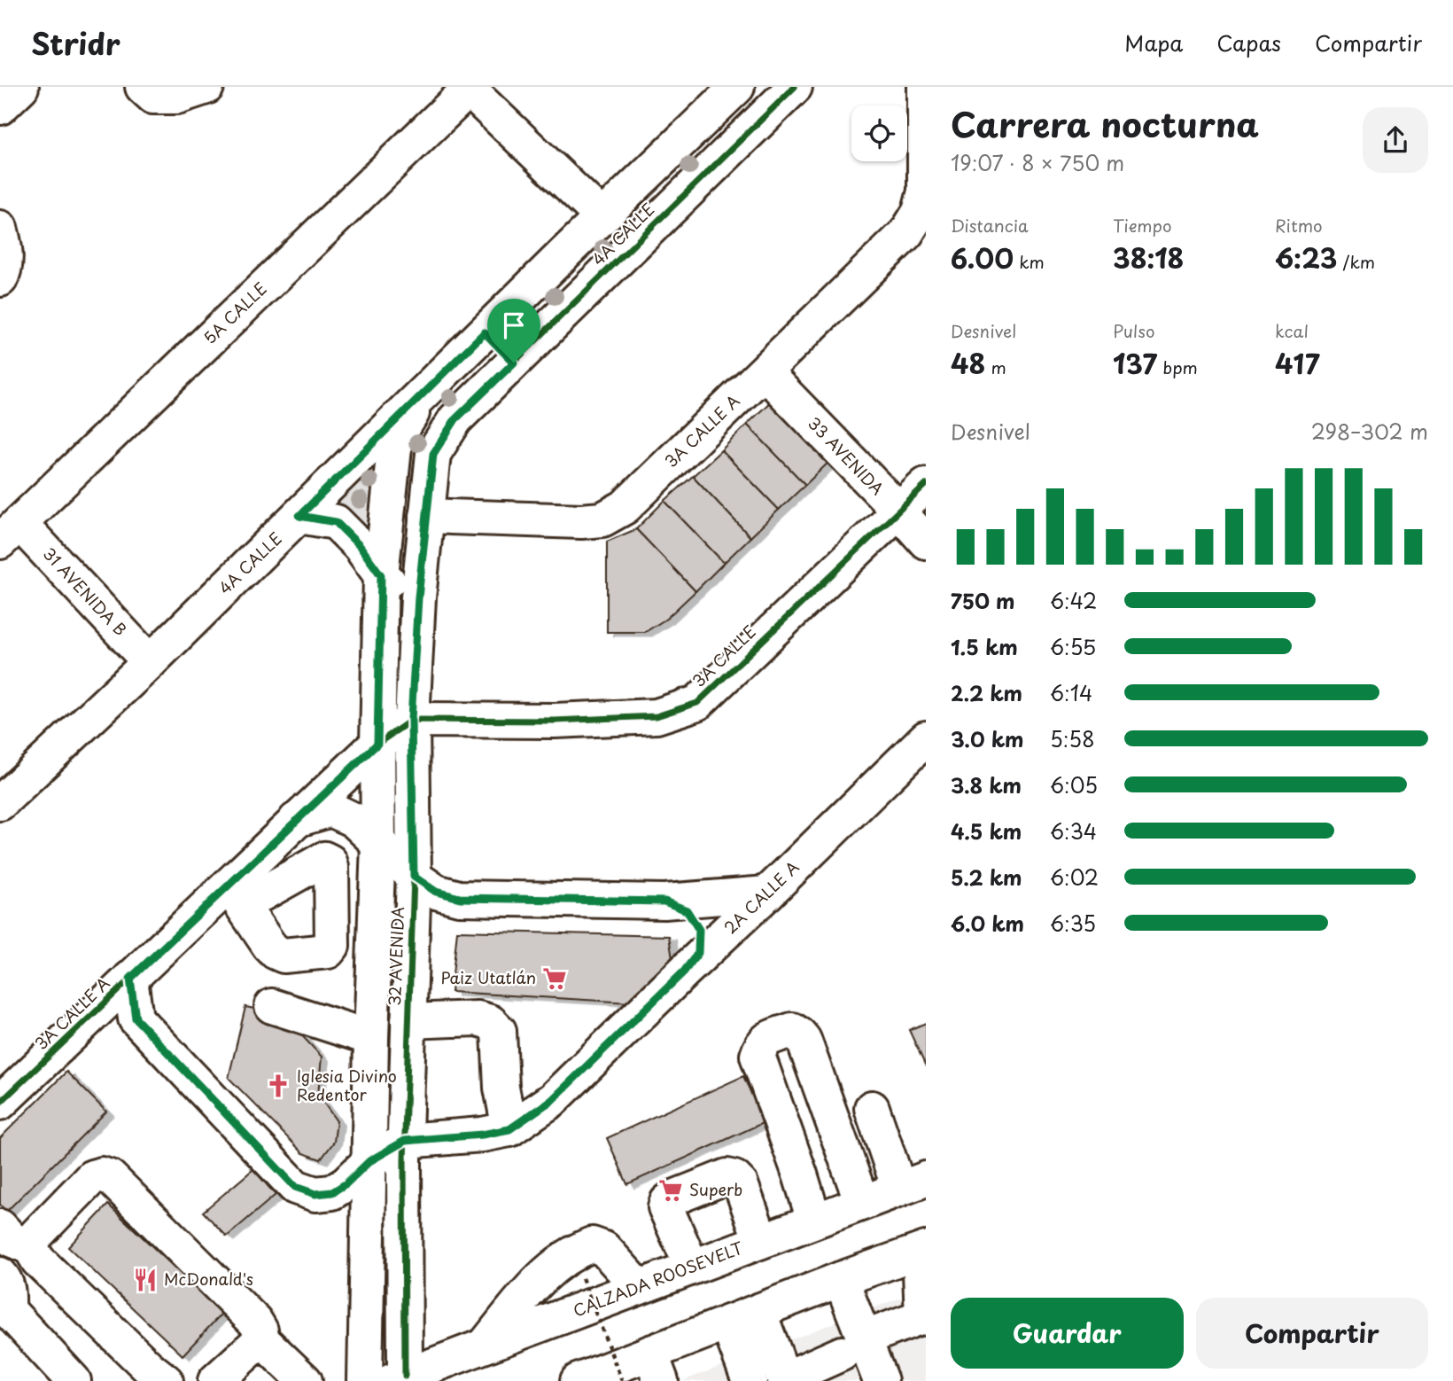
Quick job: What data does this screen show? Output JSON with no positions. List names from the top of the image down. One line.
{"streets":{"main road":["4A CALLE","5A CALLE","3A CALLE A","33 AVENIDA","31 AVENIDA B","3A CALLE","2A CALLE A","32 AVENIDA","CALZADA ROOSEVELT"]},"crossings":[["4A CALLE","31 AVENIDA B"],["4A CALLE","32 AVENIDA"],["5A CALLE","31 AVENIDA B"],["3A CALLE A","33 AVENIDA"],["3A CALLE A","3A CALLE"],["3A CALLE A","32 AVENIDA"],["33 AVENIDA","3A CALLE"],["3A CALLE","32 AVENIDA"],["2A CALLE A","32 AVENIDA"],["32 AVENIDA","CALZADA ROOSEVELT"]],"places":{"supermarket":["Paiz Utatlán","Superb"],"church":["Iglesia Divino Redentor"],"restaurant":["McDonald's"]},"page":{"header":"Stridr","nav":["Mapa","Capas","Compartir"],"heading":["Carrera nocturna","19:07 · 8 × 750 m"],"stats":[["Distancia","6.00 km"],["Tiempo","38:18"],["Ritmo","6:23 /km"],["Desnivel","48 m"],["Pulso","137 bpm"],["kcal","417"]],"chart":["Desnivel","298–302 m"],"list":[{"name":"750 m","note":"6:42"},{"name":"1.5 km","note":"6:55"},{"name":"2.2 km","note":"6:14"},{"name":"3.0 km","note":"5:58"},{"name":"3.8 km","note":"6:05"},{"name":"4.5 km","note":"6:34"},{"name":"5.2 km","note":"6:02"},{"name":"6.0 km","note":"6:35"}],"buttons":["Guardar","Compartir"]}}
